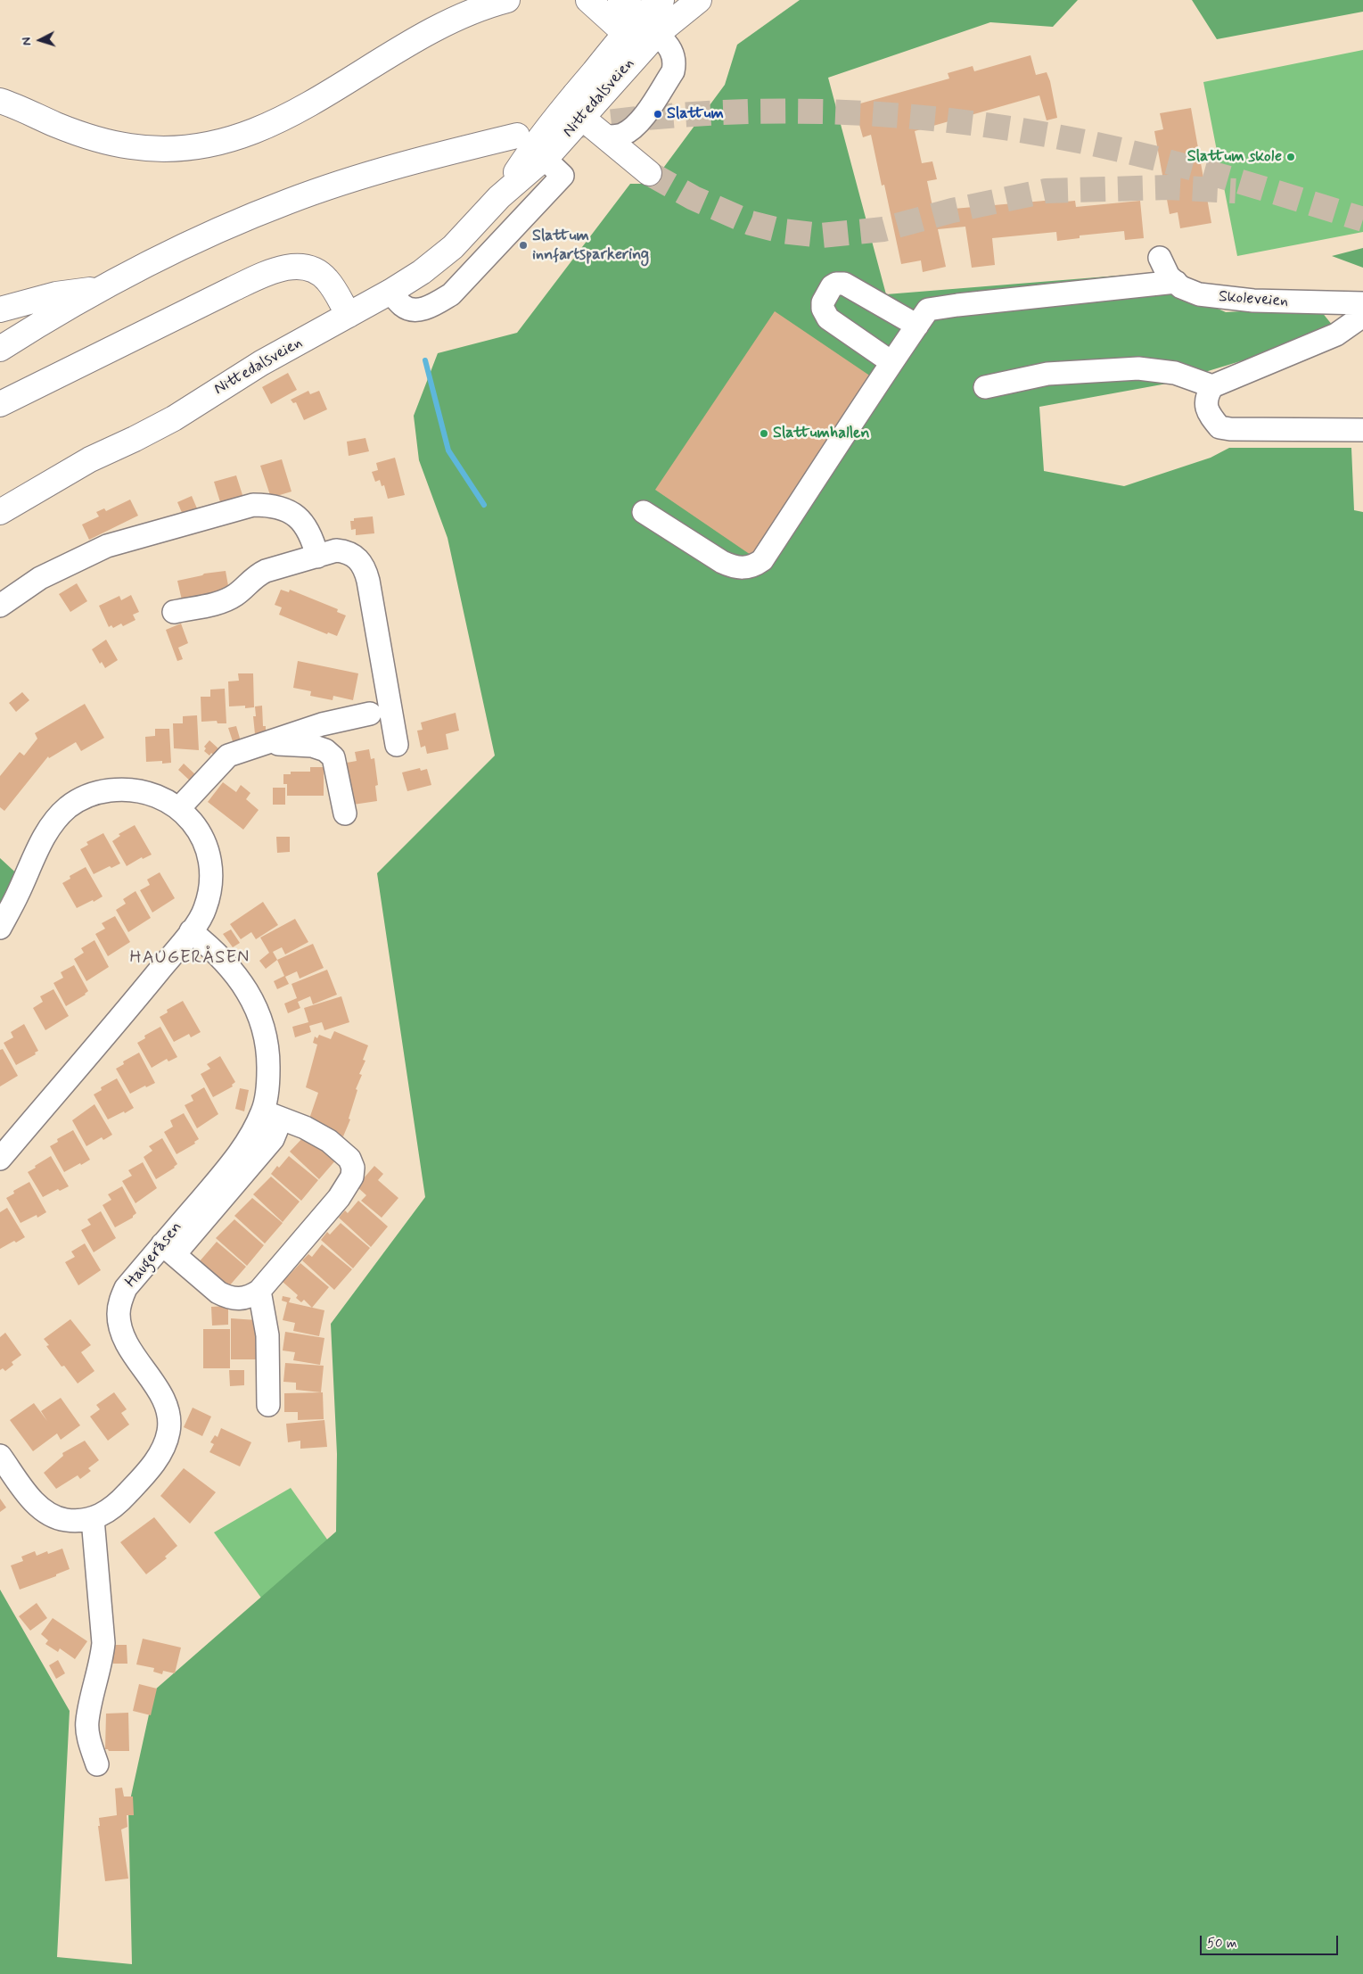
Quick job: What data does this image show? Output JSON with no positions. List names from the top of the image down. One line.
{"streets":{"main road":["Nittedalsveien"],"street":["Skoleveien","Haugeråsen"]},"districts":["HAUGERÅSEN"],"places":["Slattum","Slattum skole","Slattum innfartsparkering","Slattumhallen"],"scale_bar":"50 m","north":"left"}
